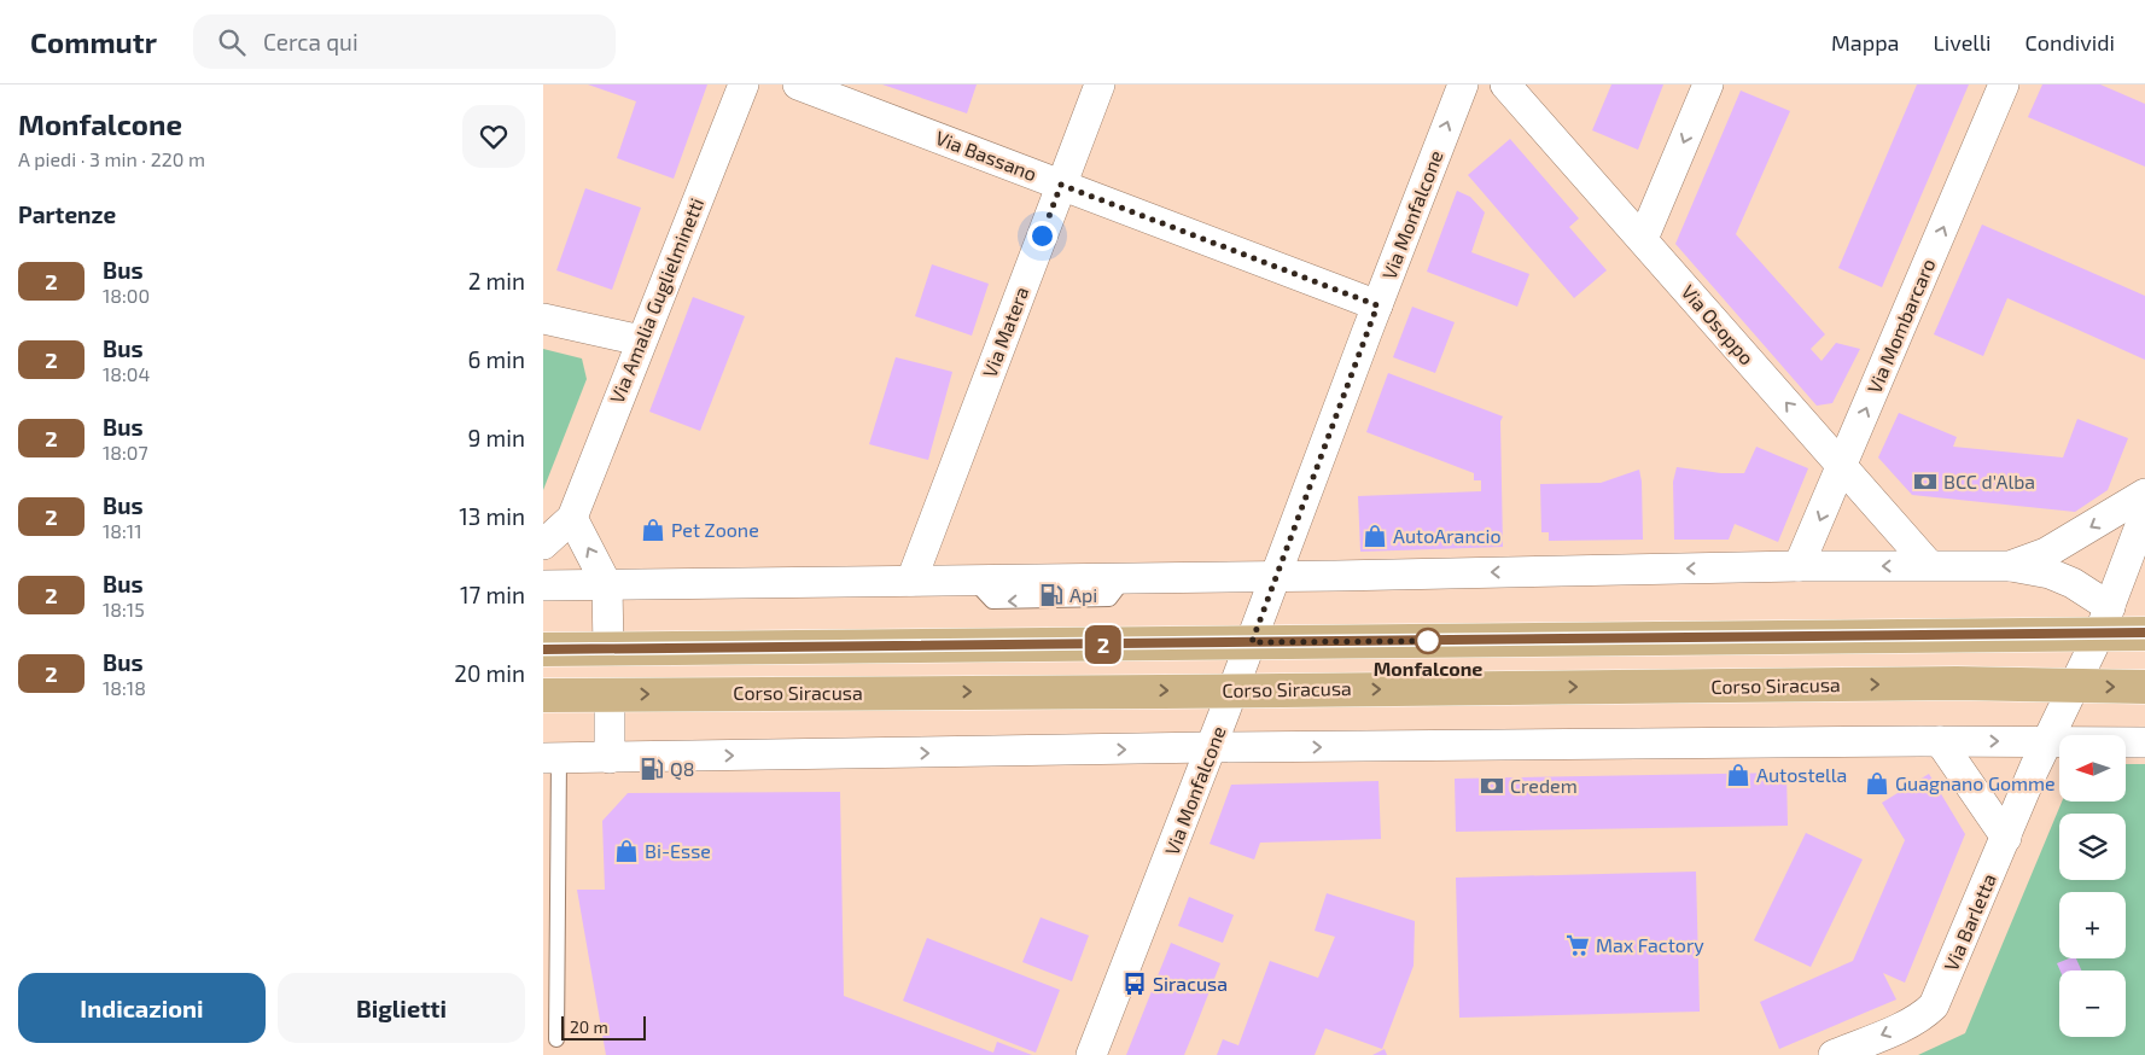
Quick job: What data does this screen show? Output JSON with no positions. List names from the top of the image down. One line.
{"streets":{"main road":["Corso Siracusa"],"street":["Via Bassano","Via Monfalcone","Via Amalia Guglielminetti","Via Osoppo","Via Mombarcaro","Via Matera","Via Barletta"]},"crossings":[["Via Bassano","Via Monfalcone"],["Via Bassano","Via Matera"],["Via Monfalcone","Corso Siracusa"],["Via Osoppo","Via Mombarcaro"],["Corso Siracusa","Via Barletta"]],"one_way":["Via Osoppo","Via Barletta"],"places":{"bank":["BCC d'Alba","Credem"],"shop":["Pet Zoone","AutoArancio","Autostella","Guagnano Gomme","Bi-Esse"],"fuel station":["Api","Q8"],"other":["Monfalcone"],"supermarket":["Max Factory"],"bus stop":["Siracusa"]},"lines":["bus line 2"],"scale_bar":"20 m","north":"left","page":{"header":"Commutr","search":"Cerca qui","nav":["Mappa","Livelli","Condividi"],"heading":[["Monfalcone","A piedi · 3 min · 220 m"],"Partenze"],"on_map":"2","list":[{"mark":"2","name":"Bus","note":"18:00","value":"2 min"},{"mark":"2","name":"Bus","note":"18:04","value":"6 min"},{"mark":"2","name":"Bus","note":"18:07","value":"9 min"},{"mark":"2","name":"Bus","note":"18:11","value":"13 min"},{"mark":"2","name":"Bus","note":"18:15","value":"17 min"},{"mark":"2","name":"Bus","note":"18:18","value":"20 min"}],"map_buttons":["+","−"],"buttons":["Indicazioni","Biglietti"],"scale":"20 m"}}
